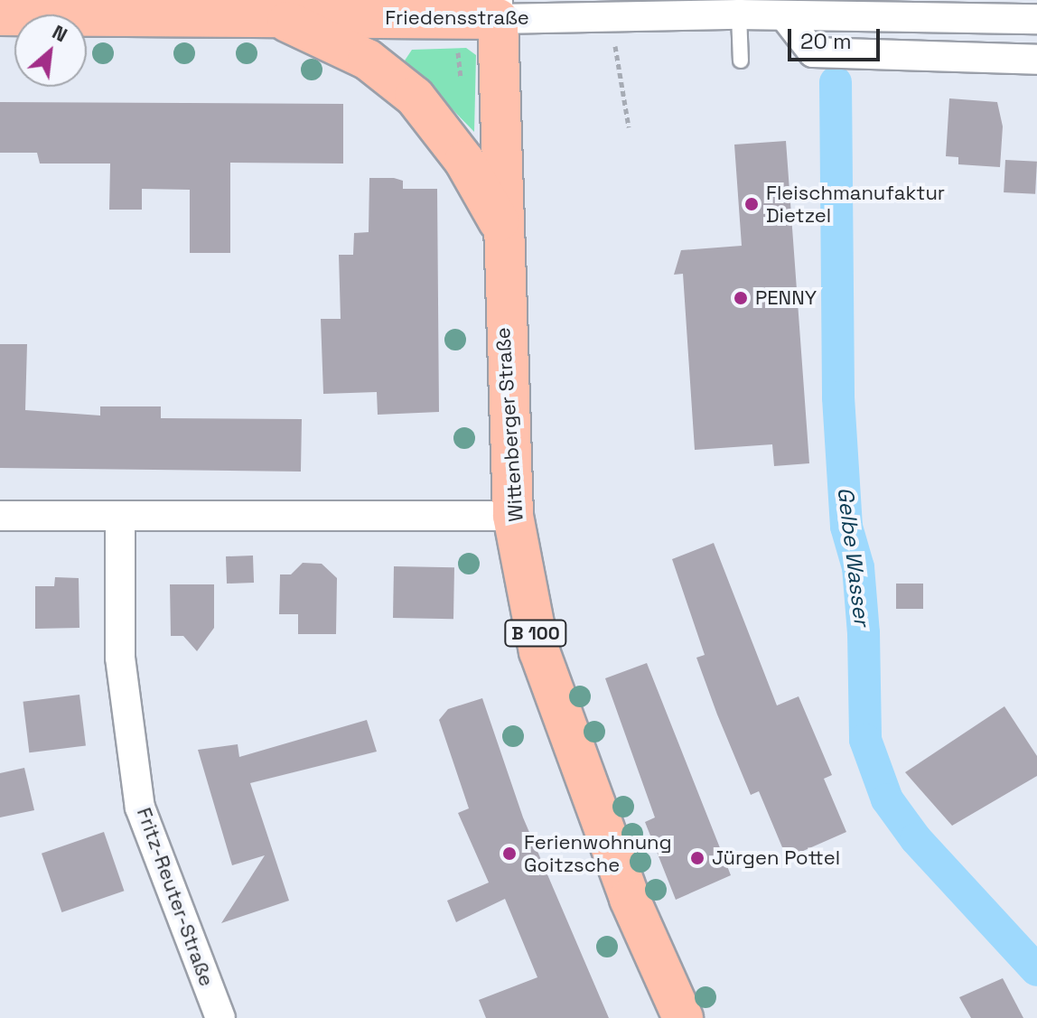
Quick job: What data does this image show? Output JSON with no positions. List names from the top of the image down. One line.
{"streets":{"main road":["Friedensstraße","Wittenberger Straße","B 100"],"street":["Fritz-Reuter-Straße"]},"crossings":[["Friedensstraße","Wittenberger Straße"],["Friedensstraße","B 100"],["Wittenberger Straße","B 100"]],"water":["Gelbe Wasser"],"places":["Fleischmanufaktur Dietzel","PENNY","Ferienwohnung Goitzsche","Jürgen Pottel"],"scale_bar":"20 m","north":"top right"}
